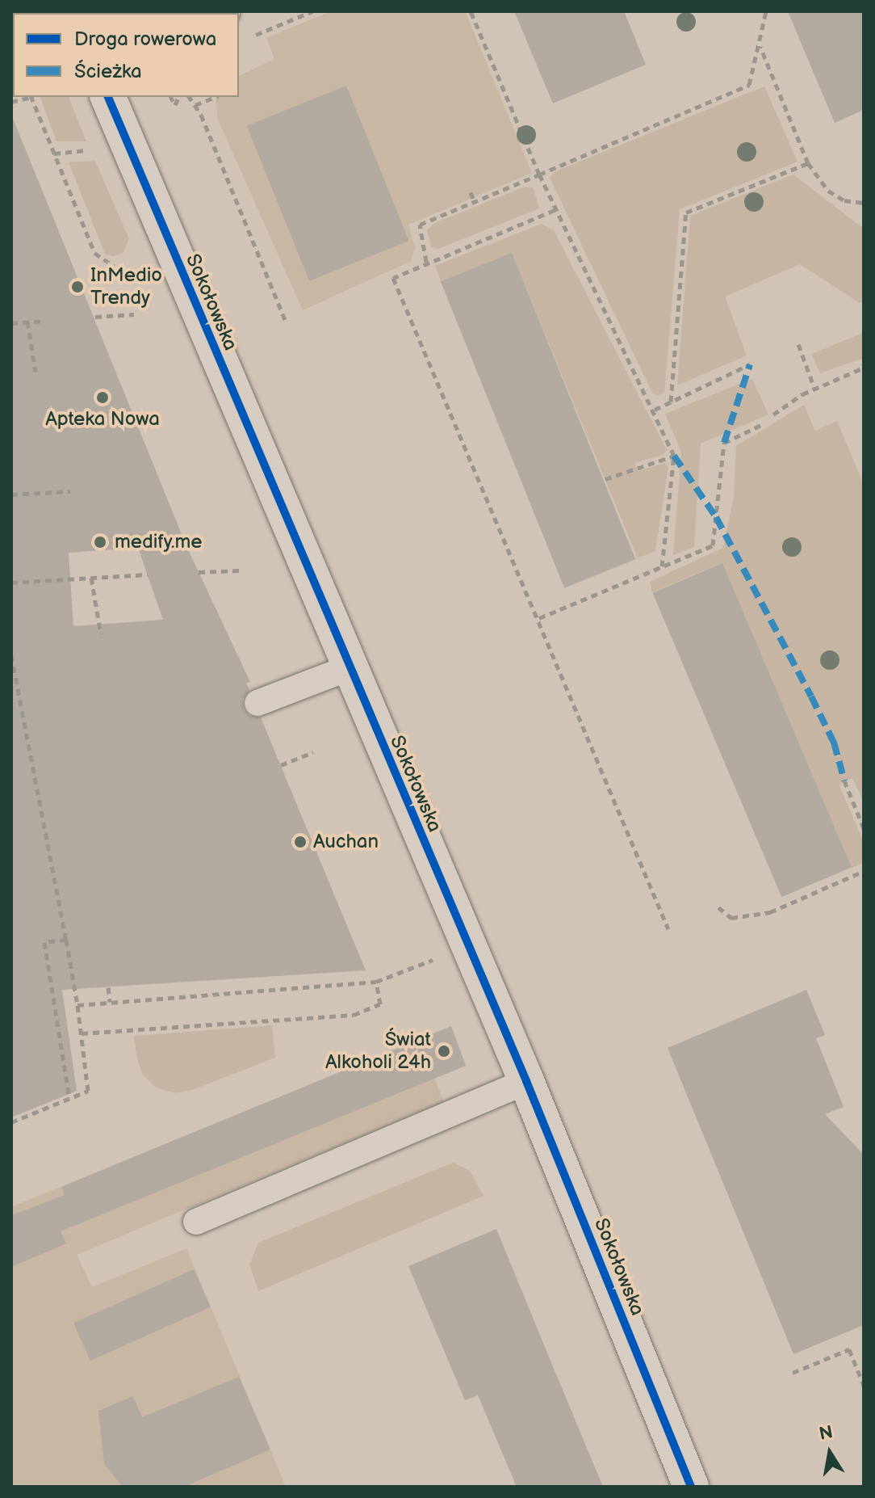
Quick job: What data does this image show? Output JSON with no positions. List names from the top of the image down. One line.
{"streets":{"street":["Sokołowska"]},"places":["InMedio Trendy","Apteka Nowa","medify.me","Auchan","Świat Alkoholi 24h"],"legend":["Droga rowerowa","Ścieżka"],"north":"top"}
